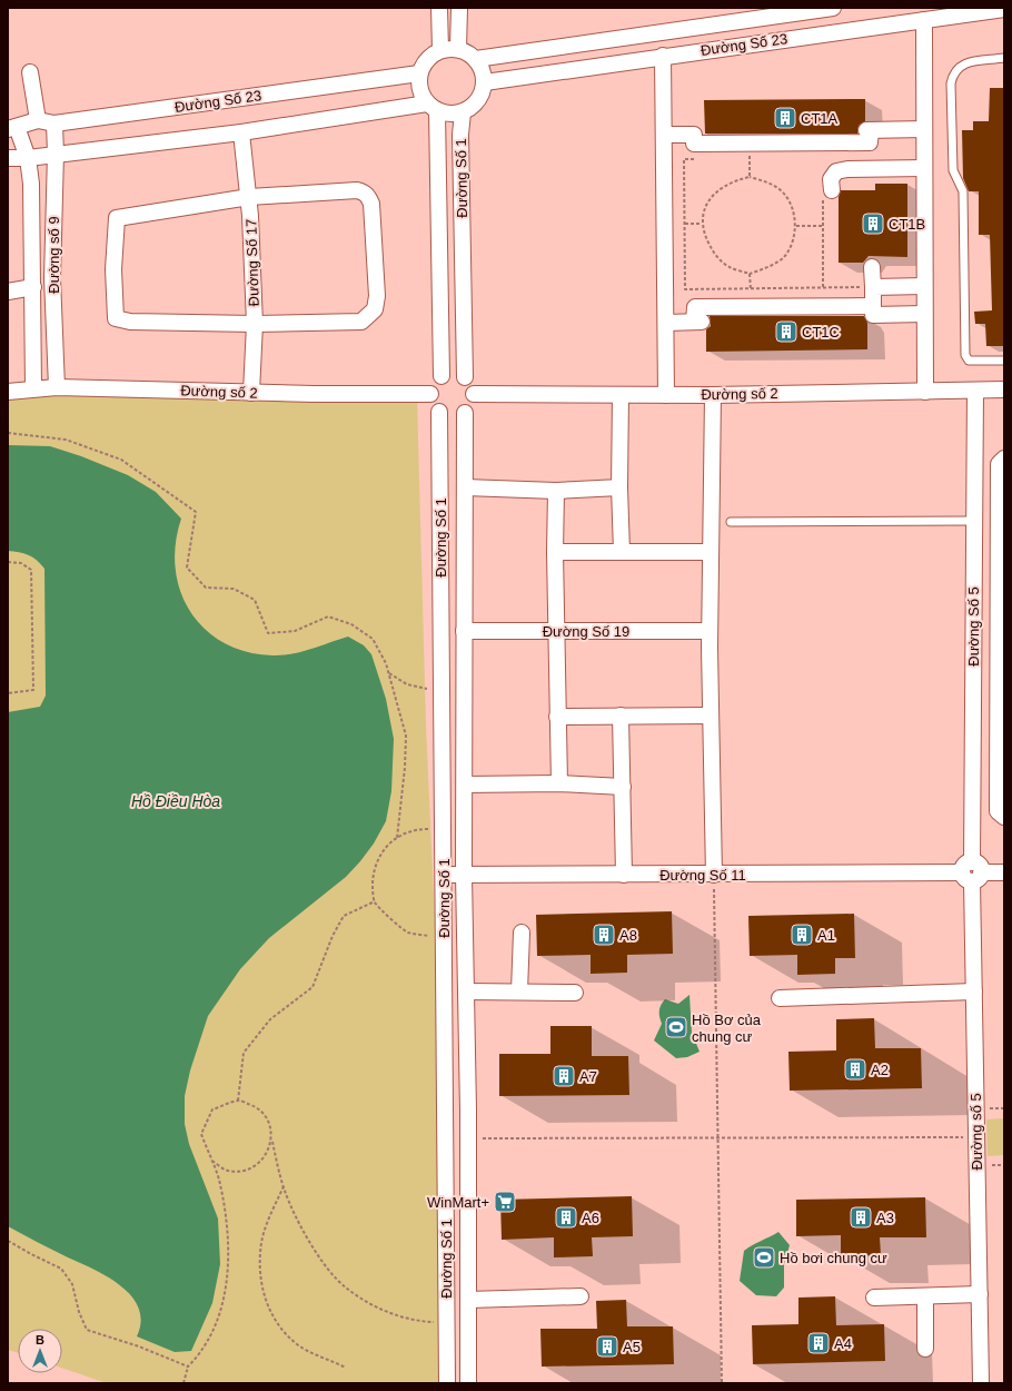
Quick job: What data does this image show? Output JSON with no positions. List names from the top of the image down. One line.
{"streets":{"street":["Đường Số 23","Đường Số 1","Đường số 9","Đường Số 17","Đường số 2","Đường Số 5","Đường Số 19","Đường Số 11","Đường số 5"]},"crossings":[["Đường Số 23","Đường Số 1"],["Đường Số 23","Đường số 9"],["Đường Số 1","Đường số 2"],["Đường Số 1","Đường Số 19"],["Đường Số 1","Đường Số 11"],["Đường số 9","Đường số 2"],["Đường Số 17","Đường số 2"],["Đường số 2","Đường Số 5"],["Đường Số 5","Đường Số 11"],["Đường Số 5","Đường số 5"],["Đường Số 11","Đường số 5"]],"water":["Hồ Điều Hòa"],"places":{"building":["CT1A","CT1B","CT1C","A8","A1","A2","A7","A6","A3","A4","A5"],"sports":["Hồ Bơ của chung cư","Hồ bơi chung cư"],"supermarket":["WinMart+"]},"north":"top"}
